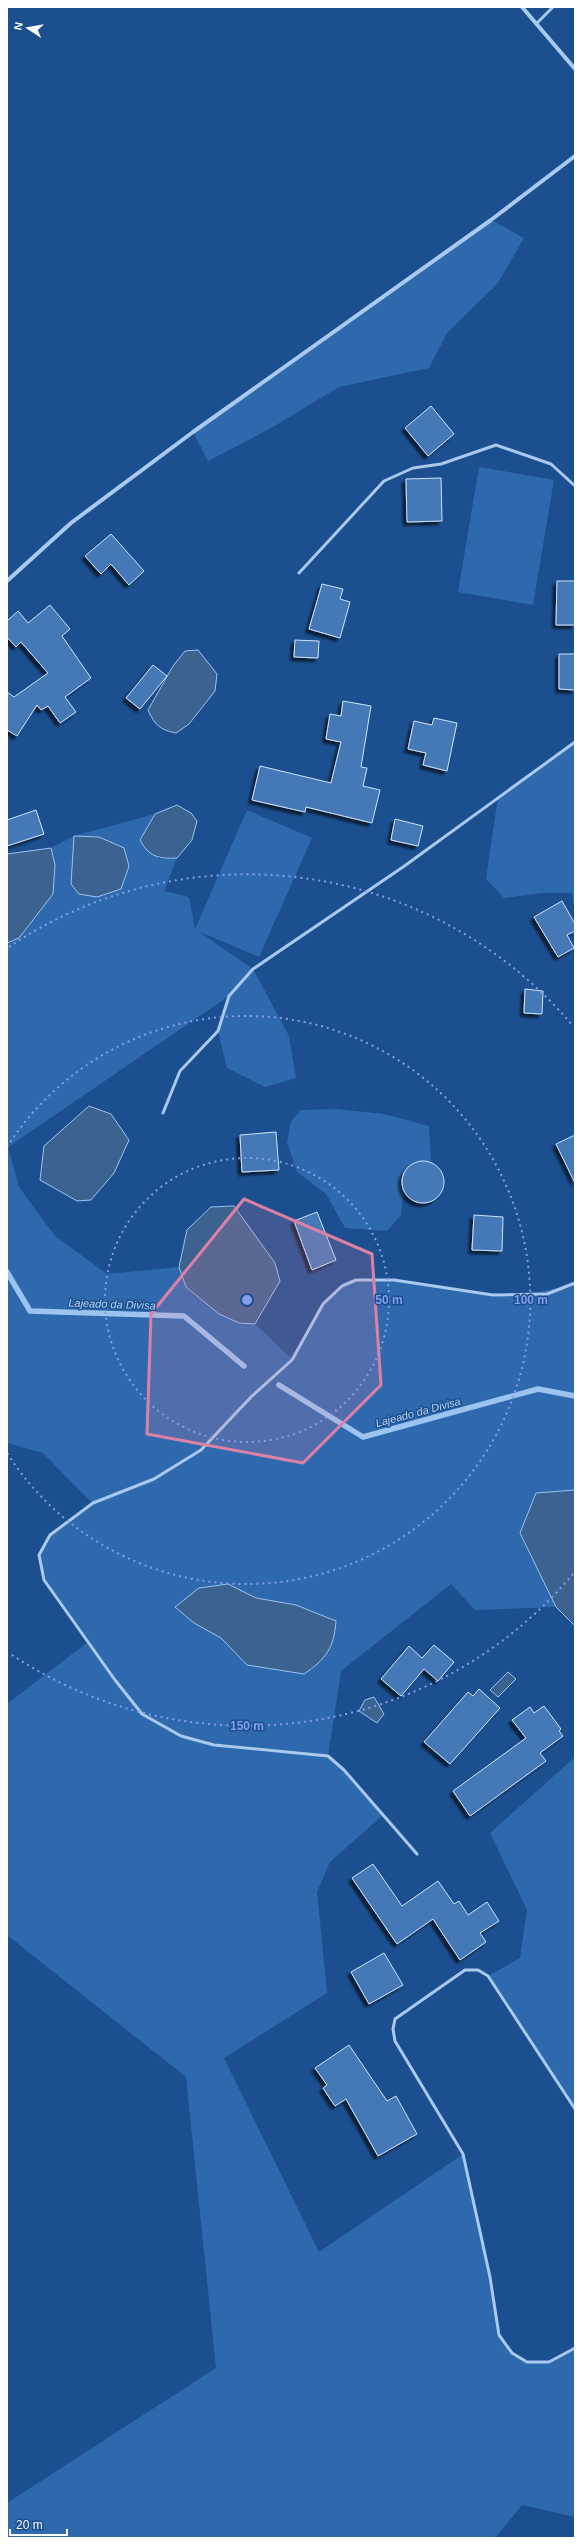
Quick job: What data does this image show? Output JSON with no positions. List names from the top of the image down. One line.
{"water":["Lajeado da Divisa"],"scale_bar":"20 m","north":"left","rings":["50 m","100 m","150 m"]}
